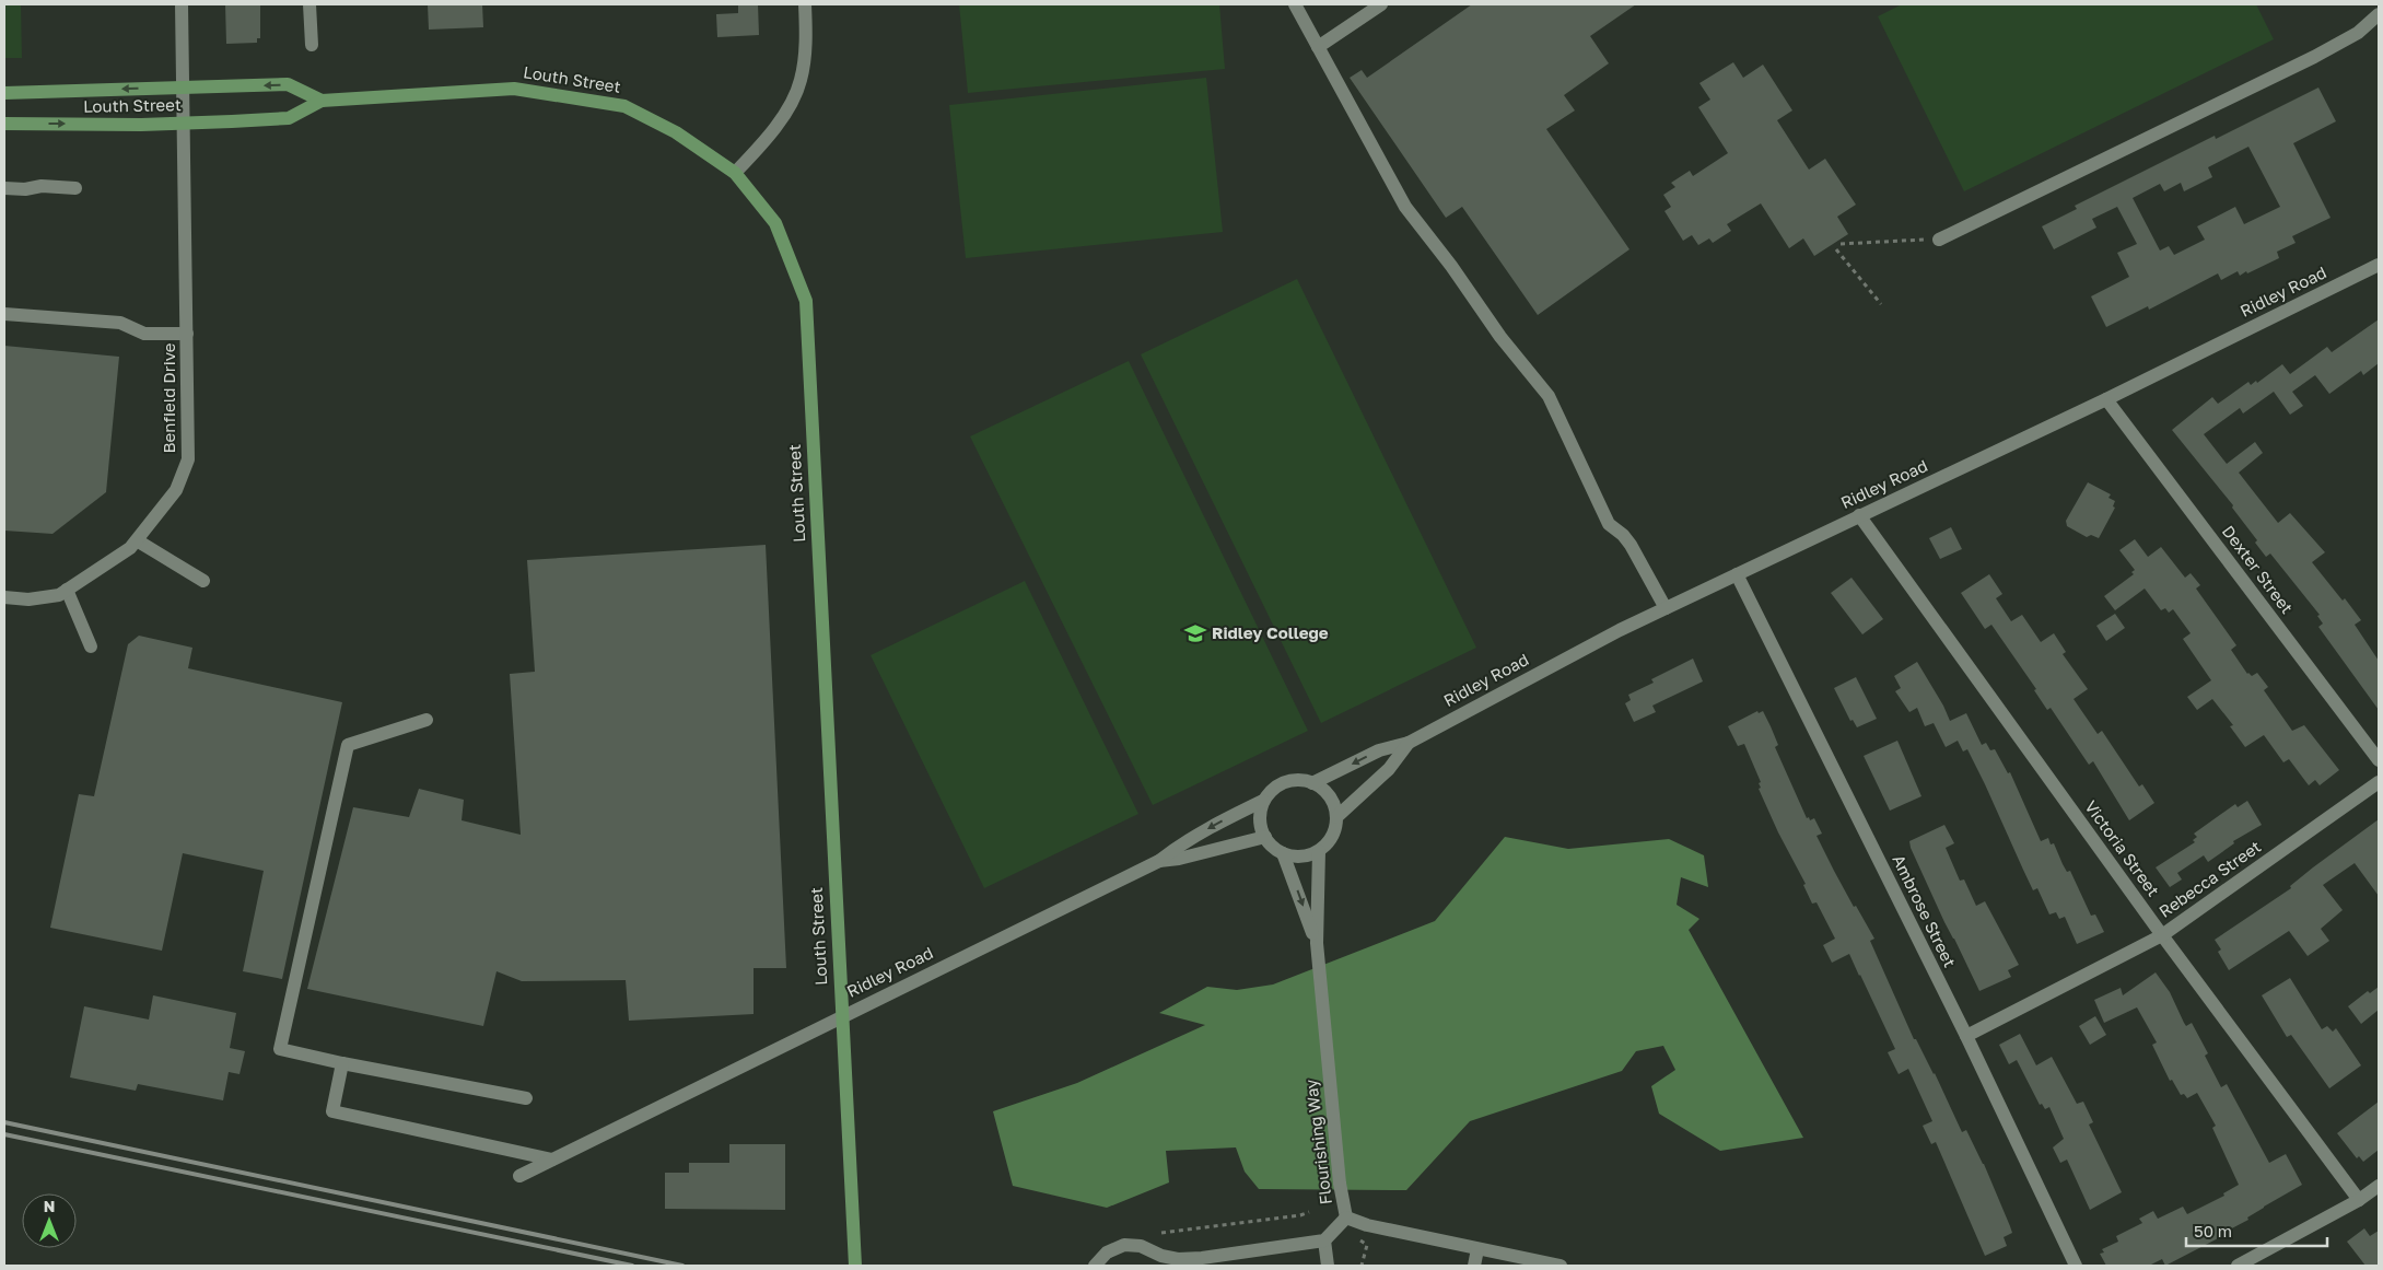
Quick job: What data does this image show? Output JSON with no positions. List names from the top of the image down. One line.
{"streets":{"main road":["Louth Street"],"street":["Ridley Road","Benfield Drive","Dexter Street","Victoria Street","Rebecca Street","Ambrose Street","Flourishing Way"]},"crossings":[["Louth Street","Ridley Road"],["Louth Street","Benfield Drive"],["Ridley Road","Dexter Street"],["Ridley Road","Victoria Street"],["Ridley Road","Ambrose Street"],["Ridley Road","Flourishing Way"],["Victoria Street","Rebecca Street"],["Rebecca Street","Ambrose Street"]],"places":{"school or university":["Ridley College"]},"scale_bar":"50 m","north":"top"}
